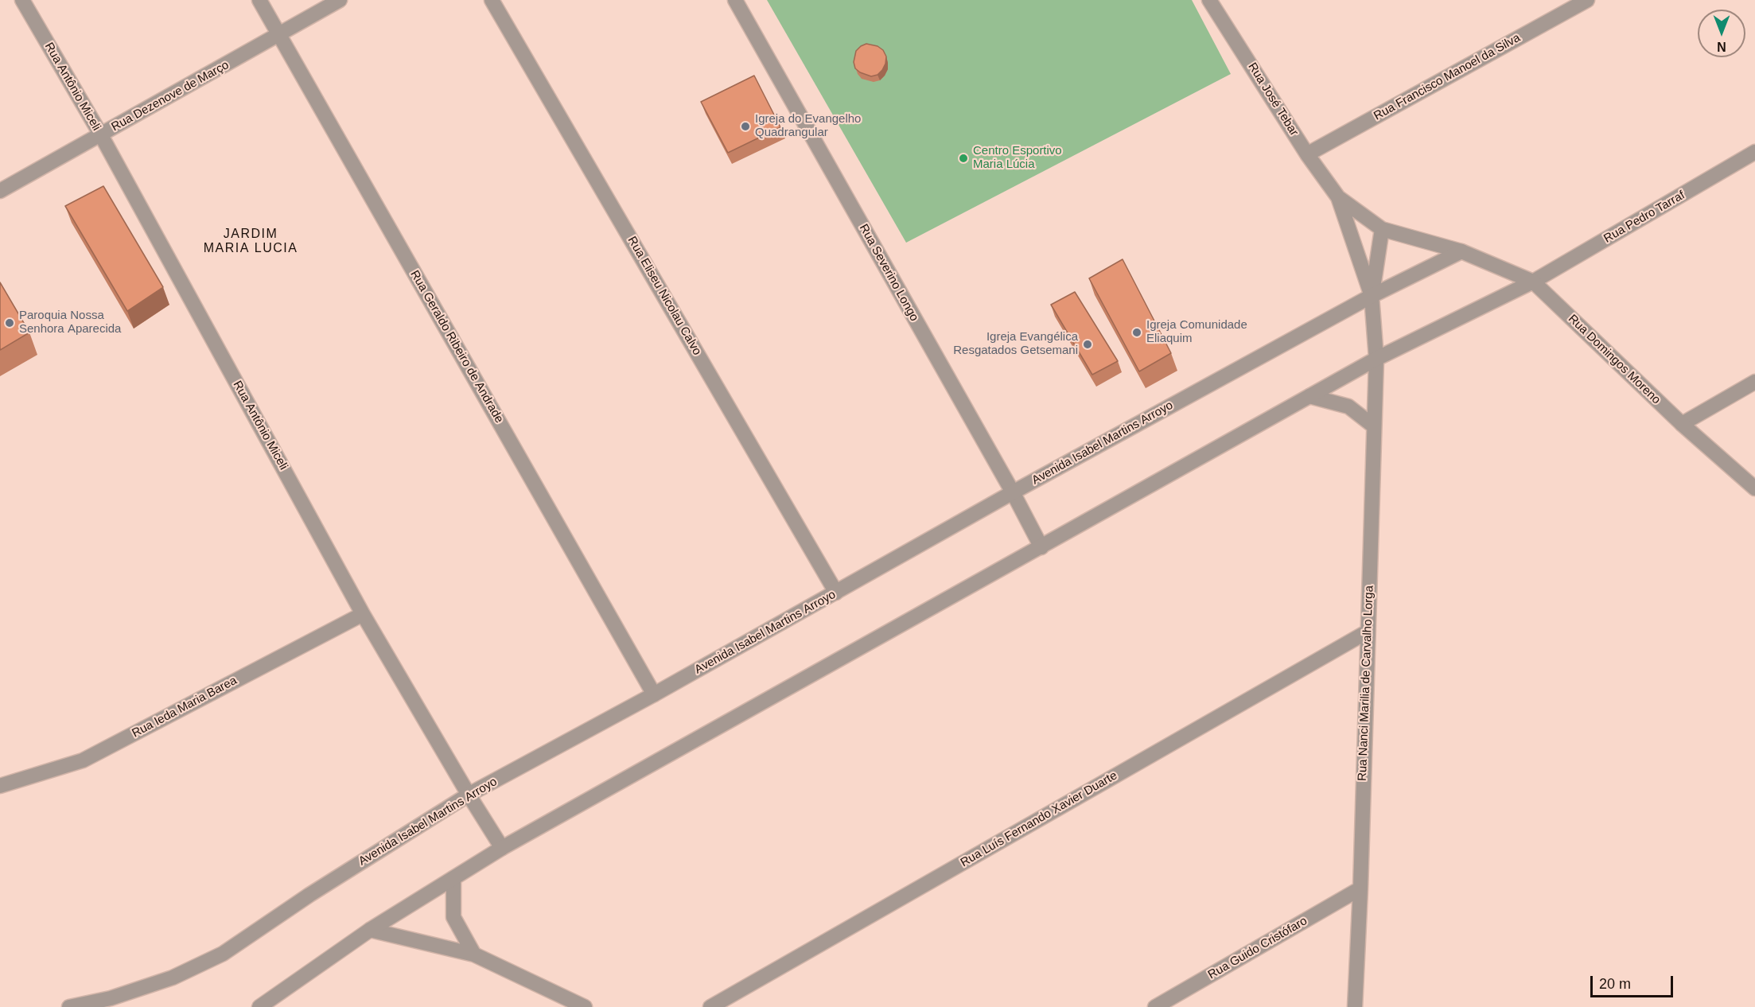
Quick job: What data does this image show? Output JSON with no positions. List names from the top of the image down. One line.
{"streets":{"street":["Rua Francisco Manoel da Silva","Rua Antônio Miceli","Rua Dezenove de Março","Rua José Tebar","Rua Pedro Tarraf","Rua Severino Longo","Rua Eliseu Nicolau Calvo","Rua Geraldo Ribeiro de Andrade","Rua Domingos Moreno","Avenida Isabel Martins Arroyo","Rua Nanci Marilia de Carvalho Lorga","Rua Ieda Maria Barea","Rua Luís Fernando Xavier Duarte","Rua Guido Cristófaro"]},"crossings":[["Rua Francisco Manoel da Silva","Rua José Tebar"],["Rua Antônio Miceli","Rua Dezenove de Março"],["Rua Antônio Miceli","Avenida Isabel Martins Arroyo"],["Rua Antônio Miceli","Rua Ieda Maria Barea"],["Rua Dezenove de Março","Rua Geraldo Ribeiro de Andrade"],["Rua José Tebar","Rua Domingos Moreno"],["Rua José Tebar","Avenida Isabel Martins Arroyo"],["Rua José Tebar","Rua Nanci Marilia de Carvalho Lorga"],["Rua Pedro Tarraf","Rua Domingos Moreno"],["Rua Severino Longo","Avenida Isabel Martins Arroyo"],["Rua Eliseu Nicolau Calvo","Avenida Isabel Martins Arroyo"],["Rua Geraldo Ribeiro de Andrade","Avenida Isabel Martins Arroyo"],["Rua Domingos Moreno","Avenida Isabel Martins Arroyo"],["Avenida Isabel Martins Arroyo","Rua Nanci Marilia de Carvalho Lorga"],["Rua Nanci Marilia de Carvalho Lorga","Rua Luís Fernando Xavier Duarte"],["Rua Nanci Marilia de Carvalho Lorga","Rua Guido Cristófaro"]],"districts":["JARDIM MARIA LUCIA"],"places":["Igreja do Evangelho Quadrangular","Centro Esportivo Maria Lúcia","Paroquia Nossa Senhora Aparecida","Igreja Comunidade Eliaquim","Igreja Evangélica Resgatados Getsemani"],"scale_bar":"20 m","north":"bottom"}
